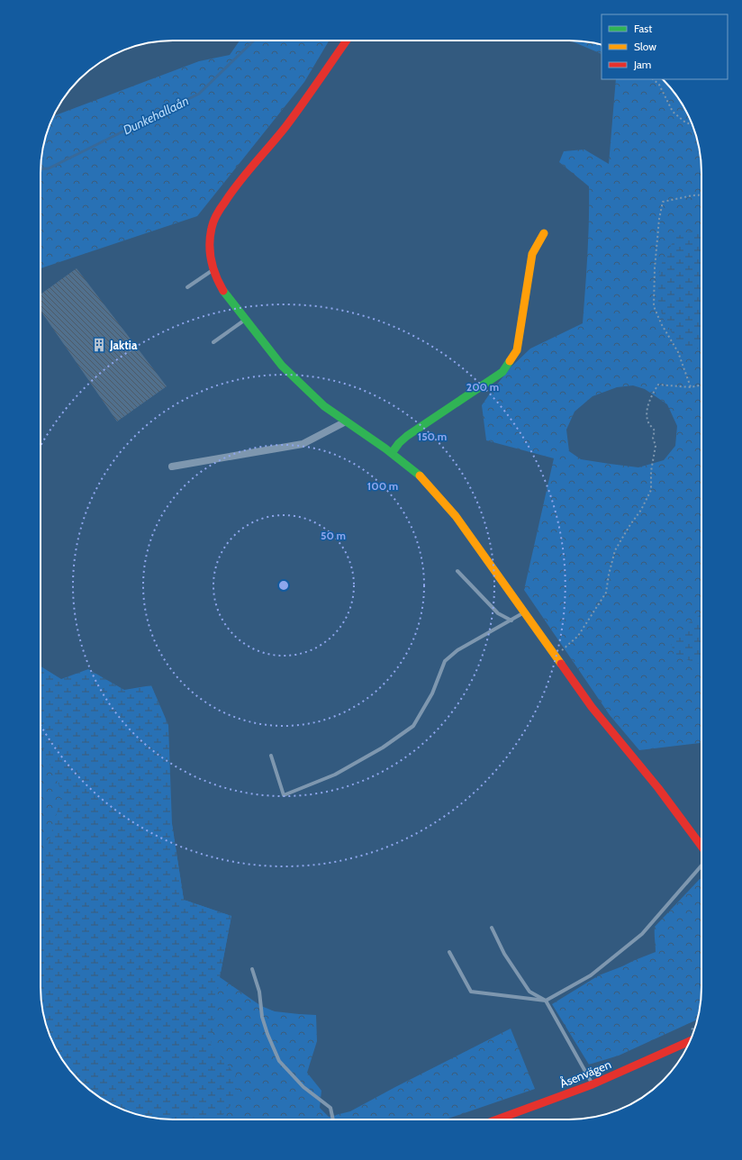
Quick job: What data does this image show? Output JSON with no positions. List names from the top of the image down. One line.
{"streets":{"street":["Åsenvägen"]},"water":["Dunkehallaån"],"places":{"building":["Jaktia"]},"legend":["Fast","Slow","Jam"],"rings":["200 m","150 m","100 m","50 m"]}
